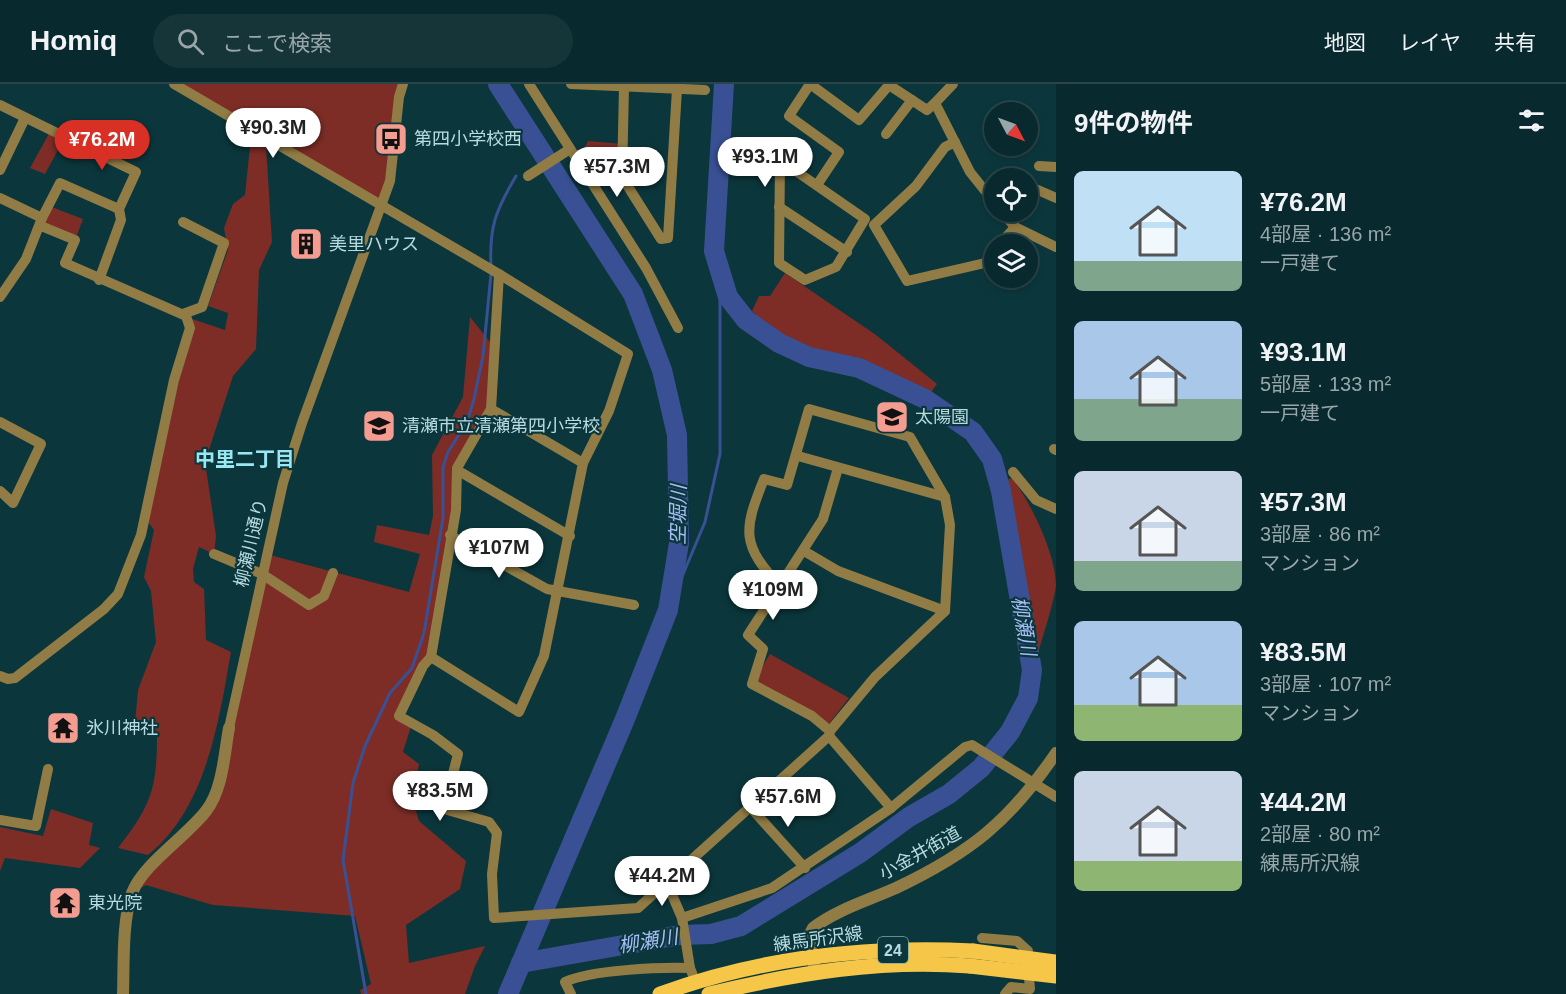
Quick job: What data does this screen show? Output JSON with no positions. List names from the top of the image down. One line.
{"streets":{"main road":["練馬所沢線","24"],"street":["柳瀬川通り","小金井街道"]},"crossings":[["小金井街道","練馬所沢線"]],"districts":["中里二丁目"],"water":["空堀川","柳瀬川"],"places":{"bus stop":["第四小学校西"],"building":["美里ハウス"],"school or university":["太陽園","清瀬市立清瀬第四小学校"],"temple":["氷川神社","東光院"]},"north":"bottom right","page":{"header":"Homiq","search":"ここで検索","nav":["地図","レイヤ","共有"],"heading":"9件の物件","price":["¥90.3M","¥76.2M","¥93.1M","¥57.3M","¥107M","¥109M","¥83.5M","¥57.6M","¥44.2M"],"list":[{"name":"¥76.2M","note":"4部屋 · 136 m² · 一戸建て"},{"name":"¥93.1M","note":"5部屋 · 133 m² · 一戸建て"},{"name":"¥57.3M","note":"3部屋 · 86 m² · マンション"},{"name":"¥83.5M","note":"3部屋 · 107 m² · マンション"},{"name":"¥44.2M","note":"2部屋 · 80 m² · 練馬所沢線"}]}}
